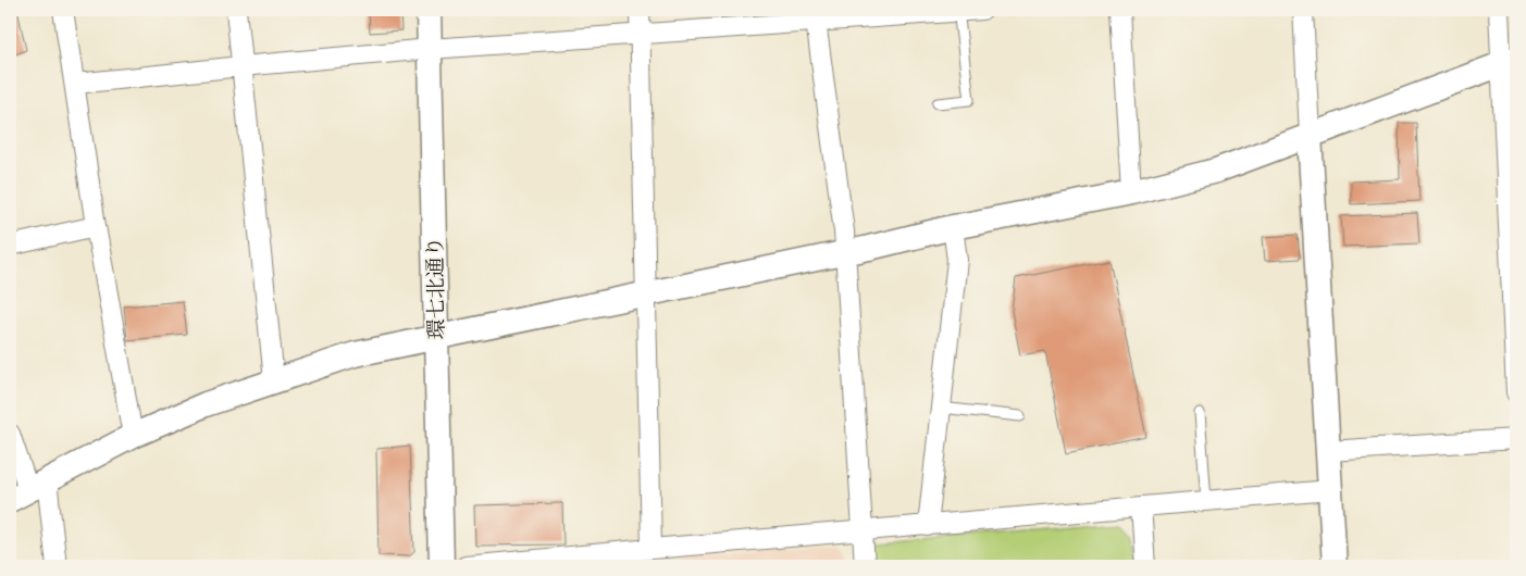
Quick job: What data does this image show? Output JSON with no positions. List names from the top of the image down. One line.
{"streets":{"street":["環七北通り"]}}
